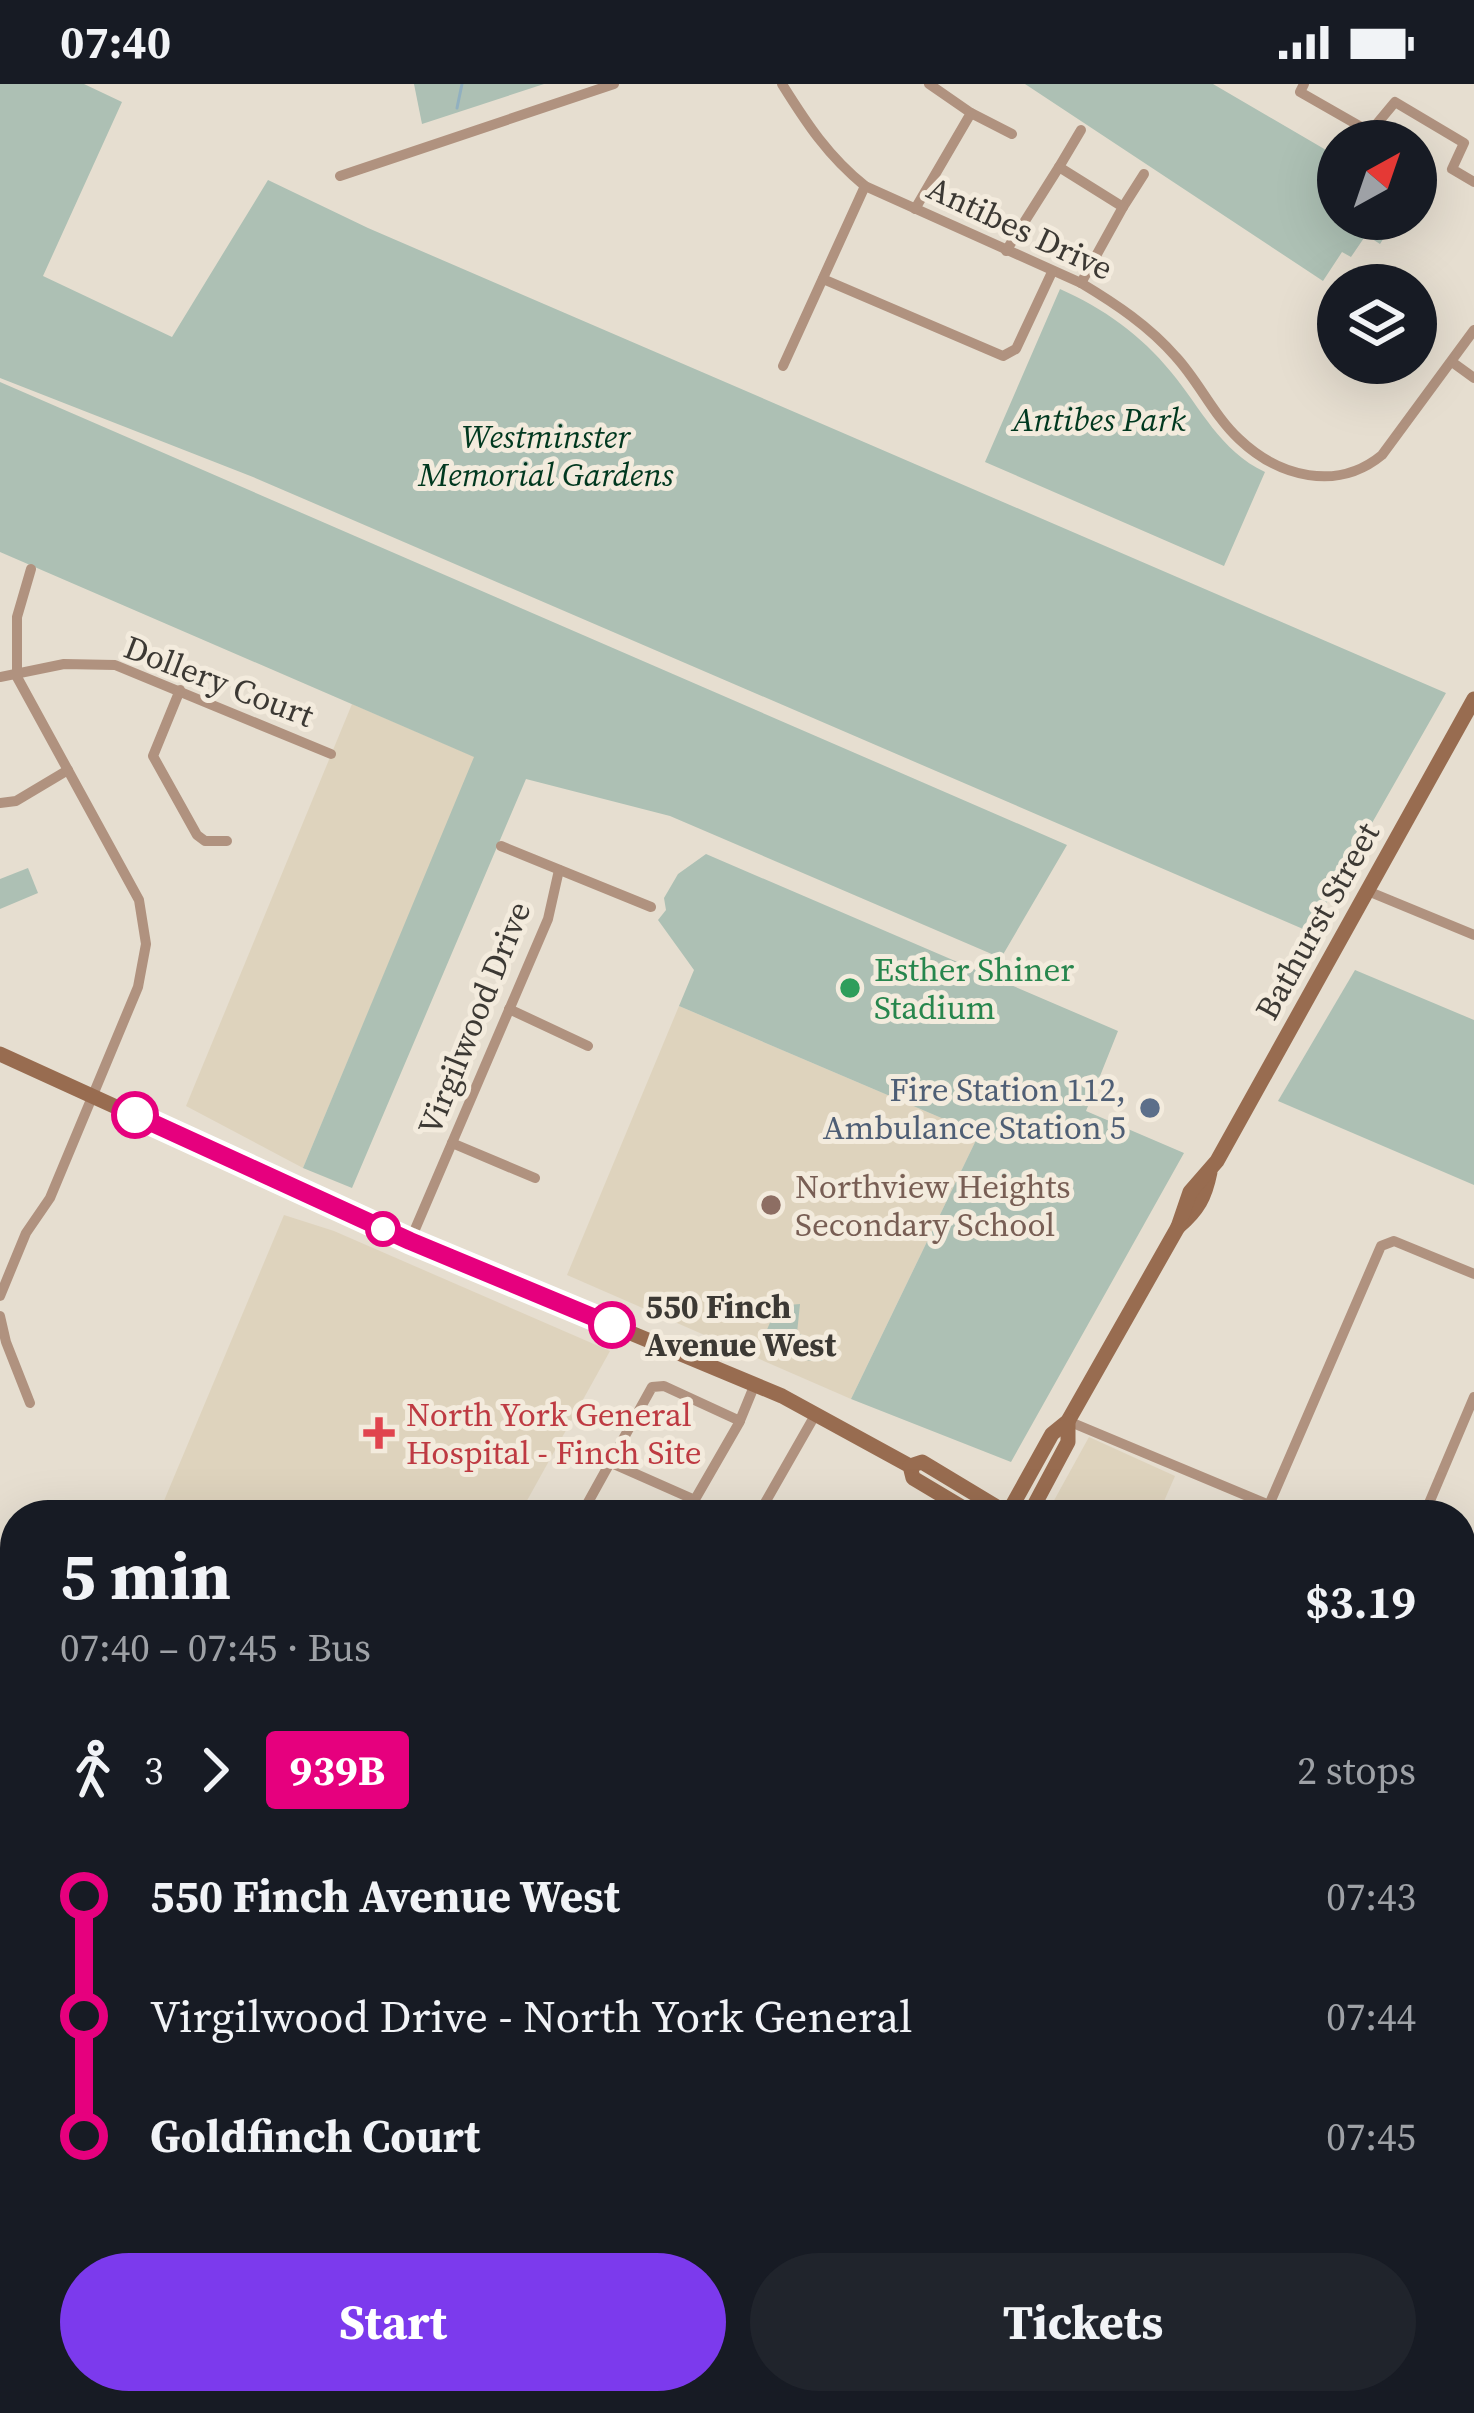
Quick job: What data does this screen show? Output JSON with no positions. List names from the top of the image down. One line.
{"streets":{"main road":["Bathurst Street"],"street":["Antibes Drive","Dollery Court","Virgilwood Drive"]},"parks":["Antibes Park","Westminster Memorial Gardens"],"places":{"other":["Esther Shiner Stadium","Fire Station 112, Ambulance Station 5","Northview Heights Secondary School","550 Finch Avenue West"],"health":["North York General Hospital - Finch Site"]},"lines":["bus line 939B"],"north":"top right","page":{"status":"07:40","heading":["5 min","07:40 – 07:45 · Bus","$3.19"],"legs":["3","939B","2 stops"],"list":[{"name":"550 Finch Avenue West","value":"07:43"},{"name":"Virgilwood Drive - North York General","value":"07:44"},{"name":"Goldfinch Court","value":"07:45"}],"buttons":["Start","Tickets"]}}
